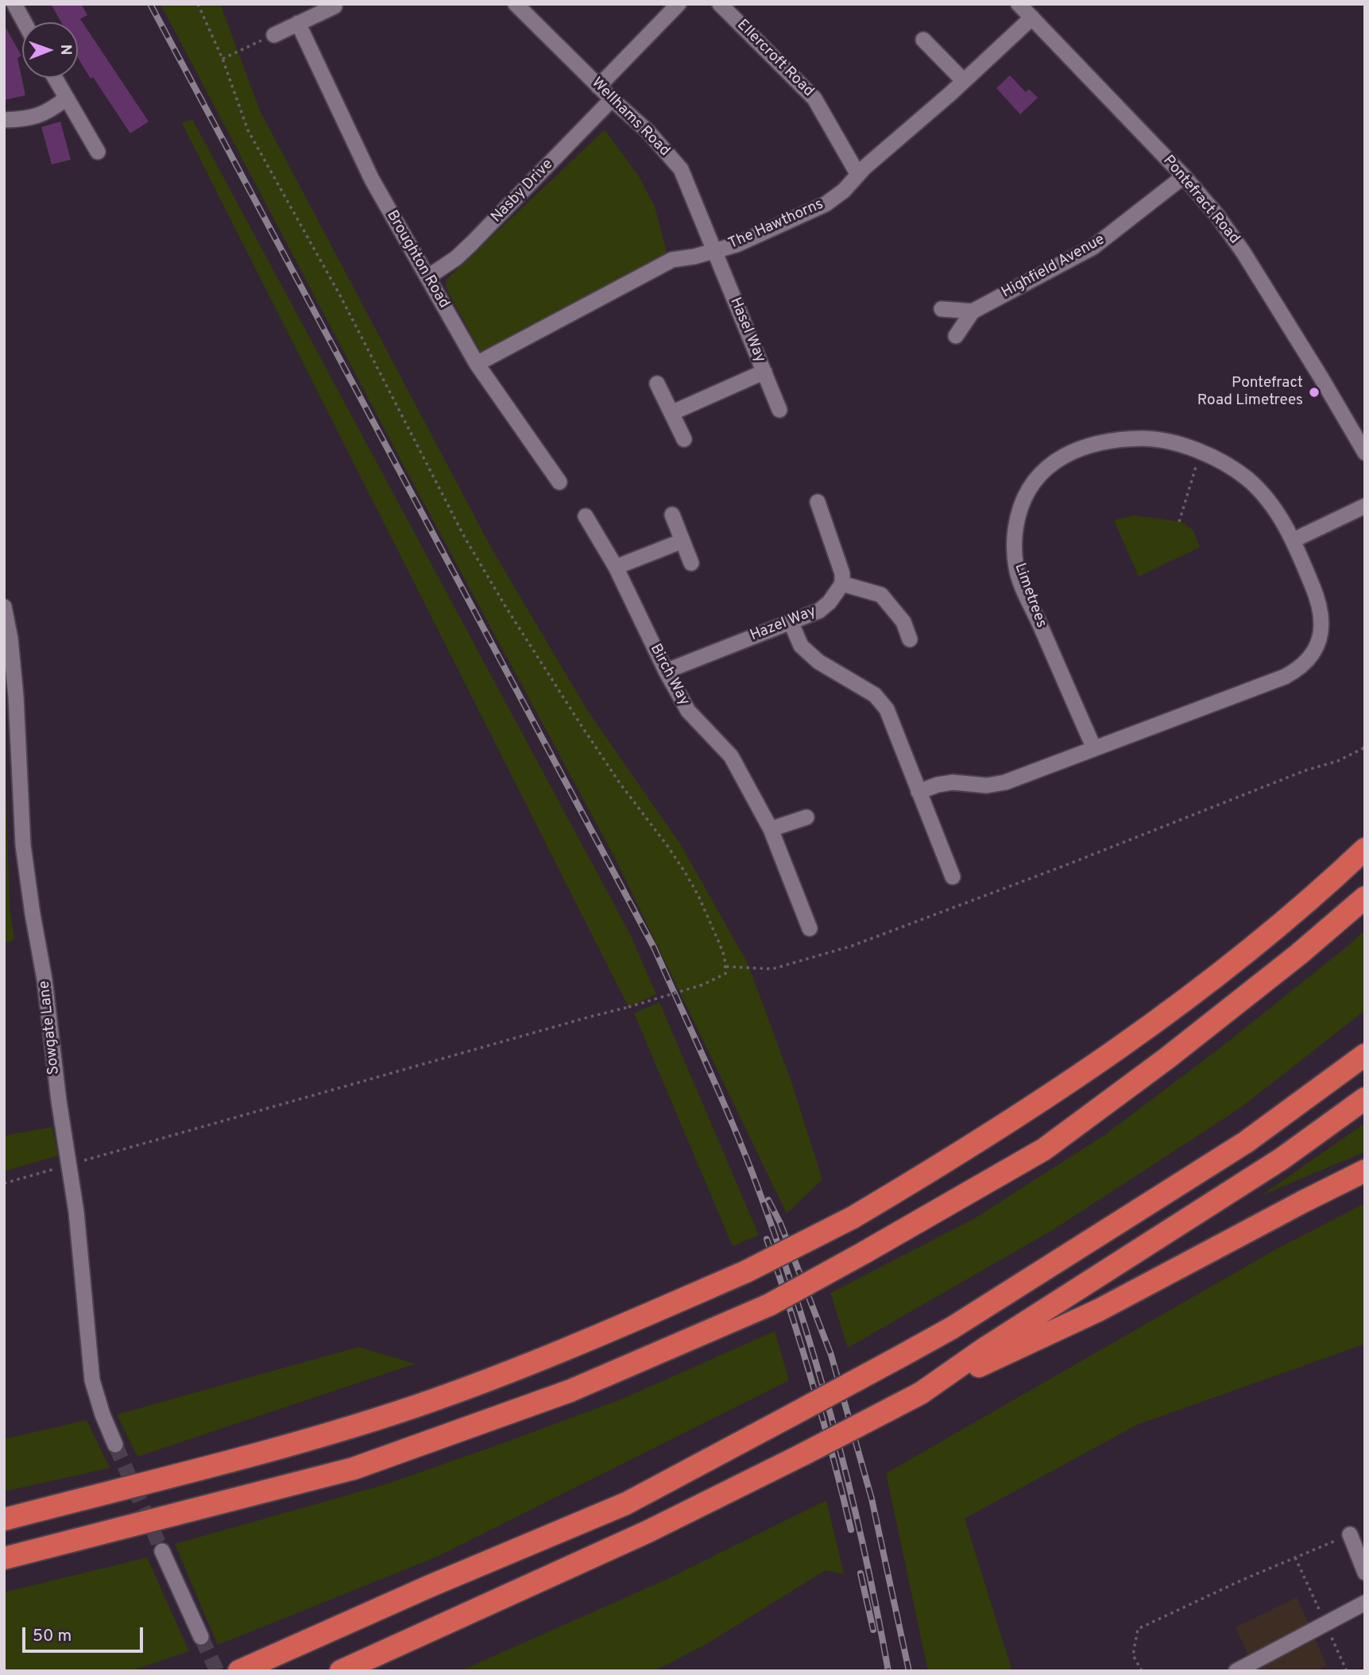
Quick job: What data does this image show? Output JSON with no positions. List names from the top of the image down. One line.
{"streets":{"street":["Ellercroft Road","Wellhams Road","Nasby Drive","Pontefract Road","The Hawthorns","Broughton Road","Highfield Avenue","Hasel Way","Limetrees","Hazel Way","Birch Way","Sowgate Lane"]},"crossings":[["Ellercroft Road","The Hawthorns"],["Wellhams Road","Nasby Drive"],["Wellhams Road","The Hawthorns"],["Wellhams Road","Hasel Way"],["Nasby Drive","Broughton Road"],["Pontefract Road","The Hawthorns"],["Pontefract Road","Highfield Avenue"],["The Hawthorns","Broughton Road"],["The Hawthorns","Hasel Way"],["Hazel Way","Birch Way"]],"places":["Pontefract Road Limetrees"],"scale_bar":"50 m","north":"right"}
